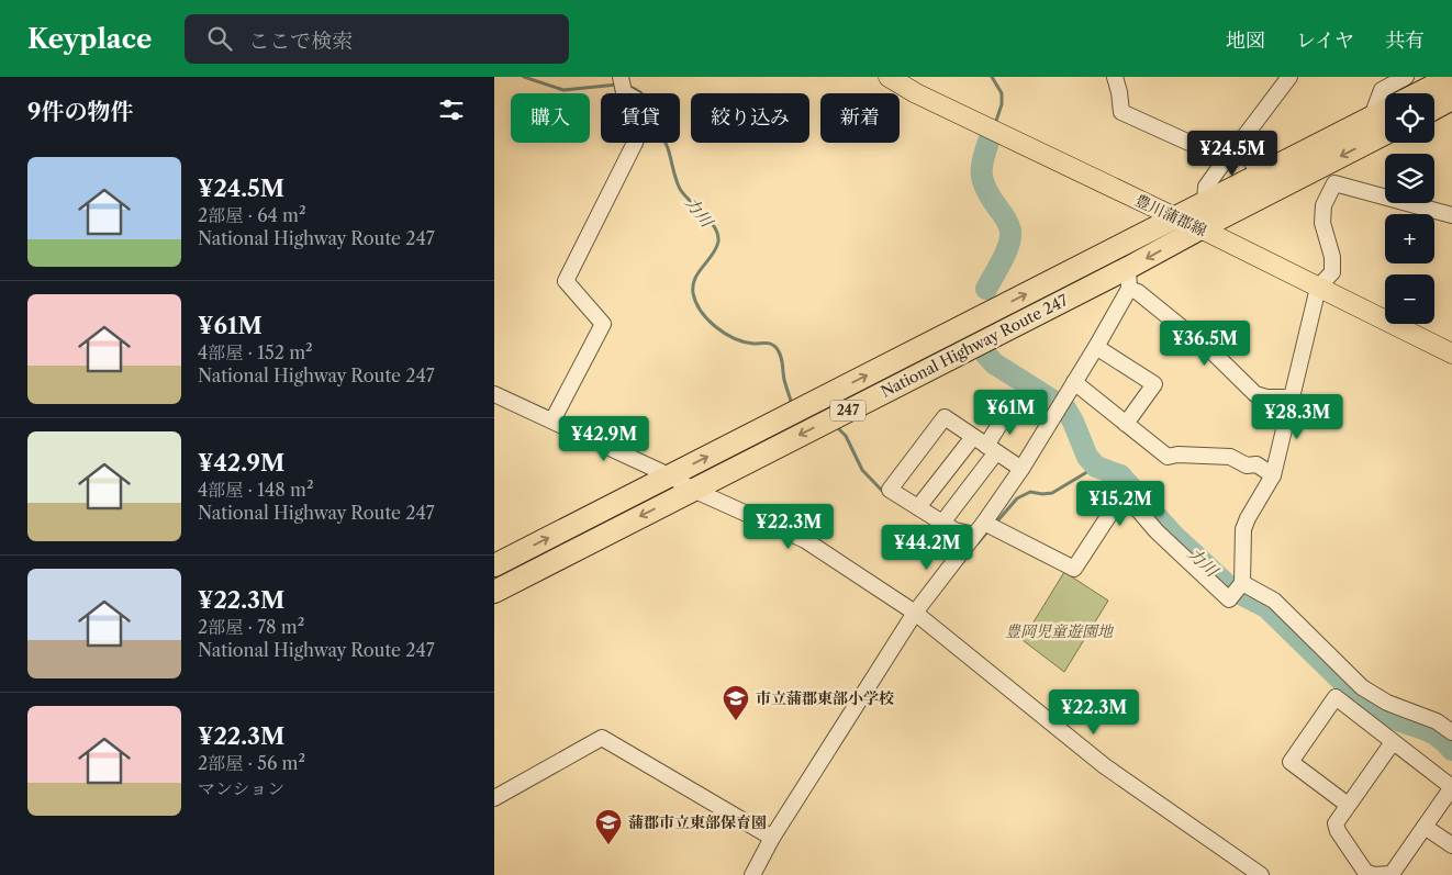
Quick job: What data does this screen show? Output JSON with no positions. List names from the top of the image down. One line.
{"streets":{"highway":["National Highway Route 247","247"],"main road":["豊川蒲郡線"]},"crossings":[["豊川蒲郡線","National Highway Route 247"]],"water":["力川"],"parks":["豊岡児童遊園地"],"places":{"school or university":["市立蒲郡東部小学校","蒲郡市立東部保育園"]},"page":{"header":"Keyplace","search":"ここで検索","nav":["地図","レイヤ","共有"],"heading":"9件の物件","map_buttons":["+","−"],"chip":["購入","賃貸","絞り込み","新着"],"price":["¥24.5M","¥36.5M","¥61M","¥28.3M","¥42.9M","¥15.2M","¥22.3M","¥44.2M","¥22.3M"],"list":[{"name":"¥24.5M","note":"2部屋 · 64 m² · National Highway Route 247"},{"name":"¥61M","note":"4部屋 · 152 m² · National Highway Route 247"},{"name":"¥42.9M","note":"4部屋 · 148 m² · National Highway Route 247"},{"name":"¥22.3M","note":"2部屋 · 78 m² · National Highway Route 247"},{"name":"¥22.3M","note":"2部屋 · 56 m² · マンション"}]}}
